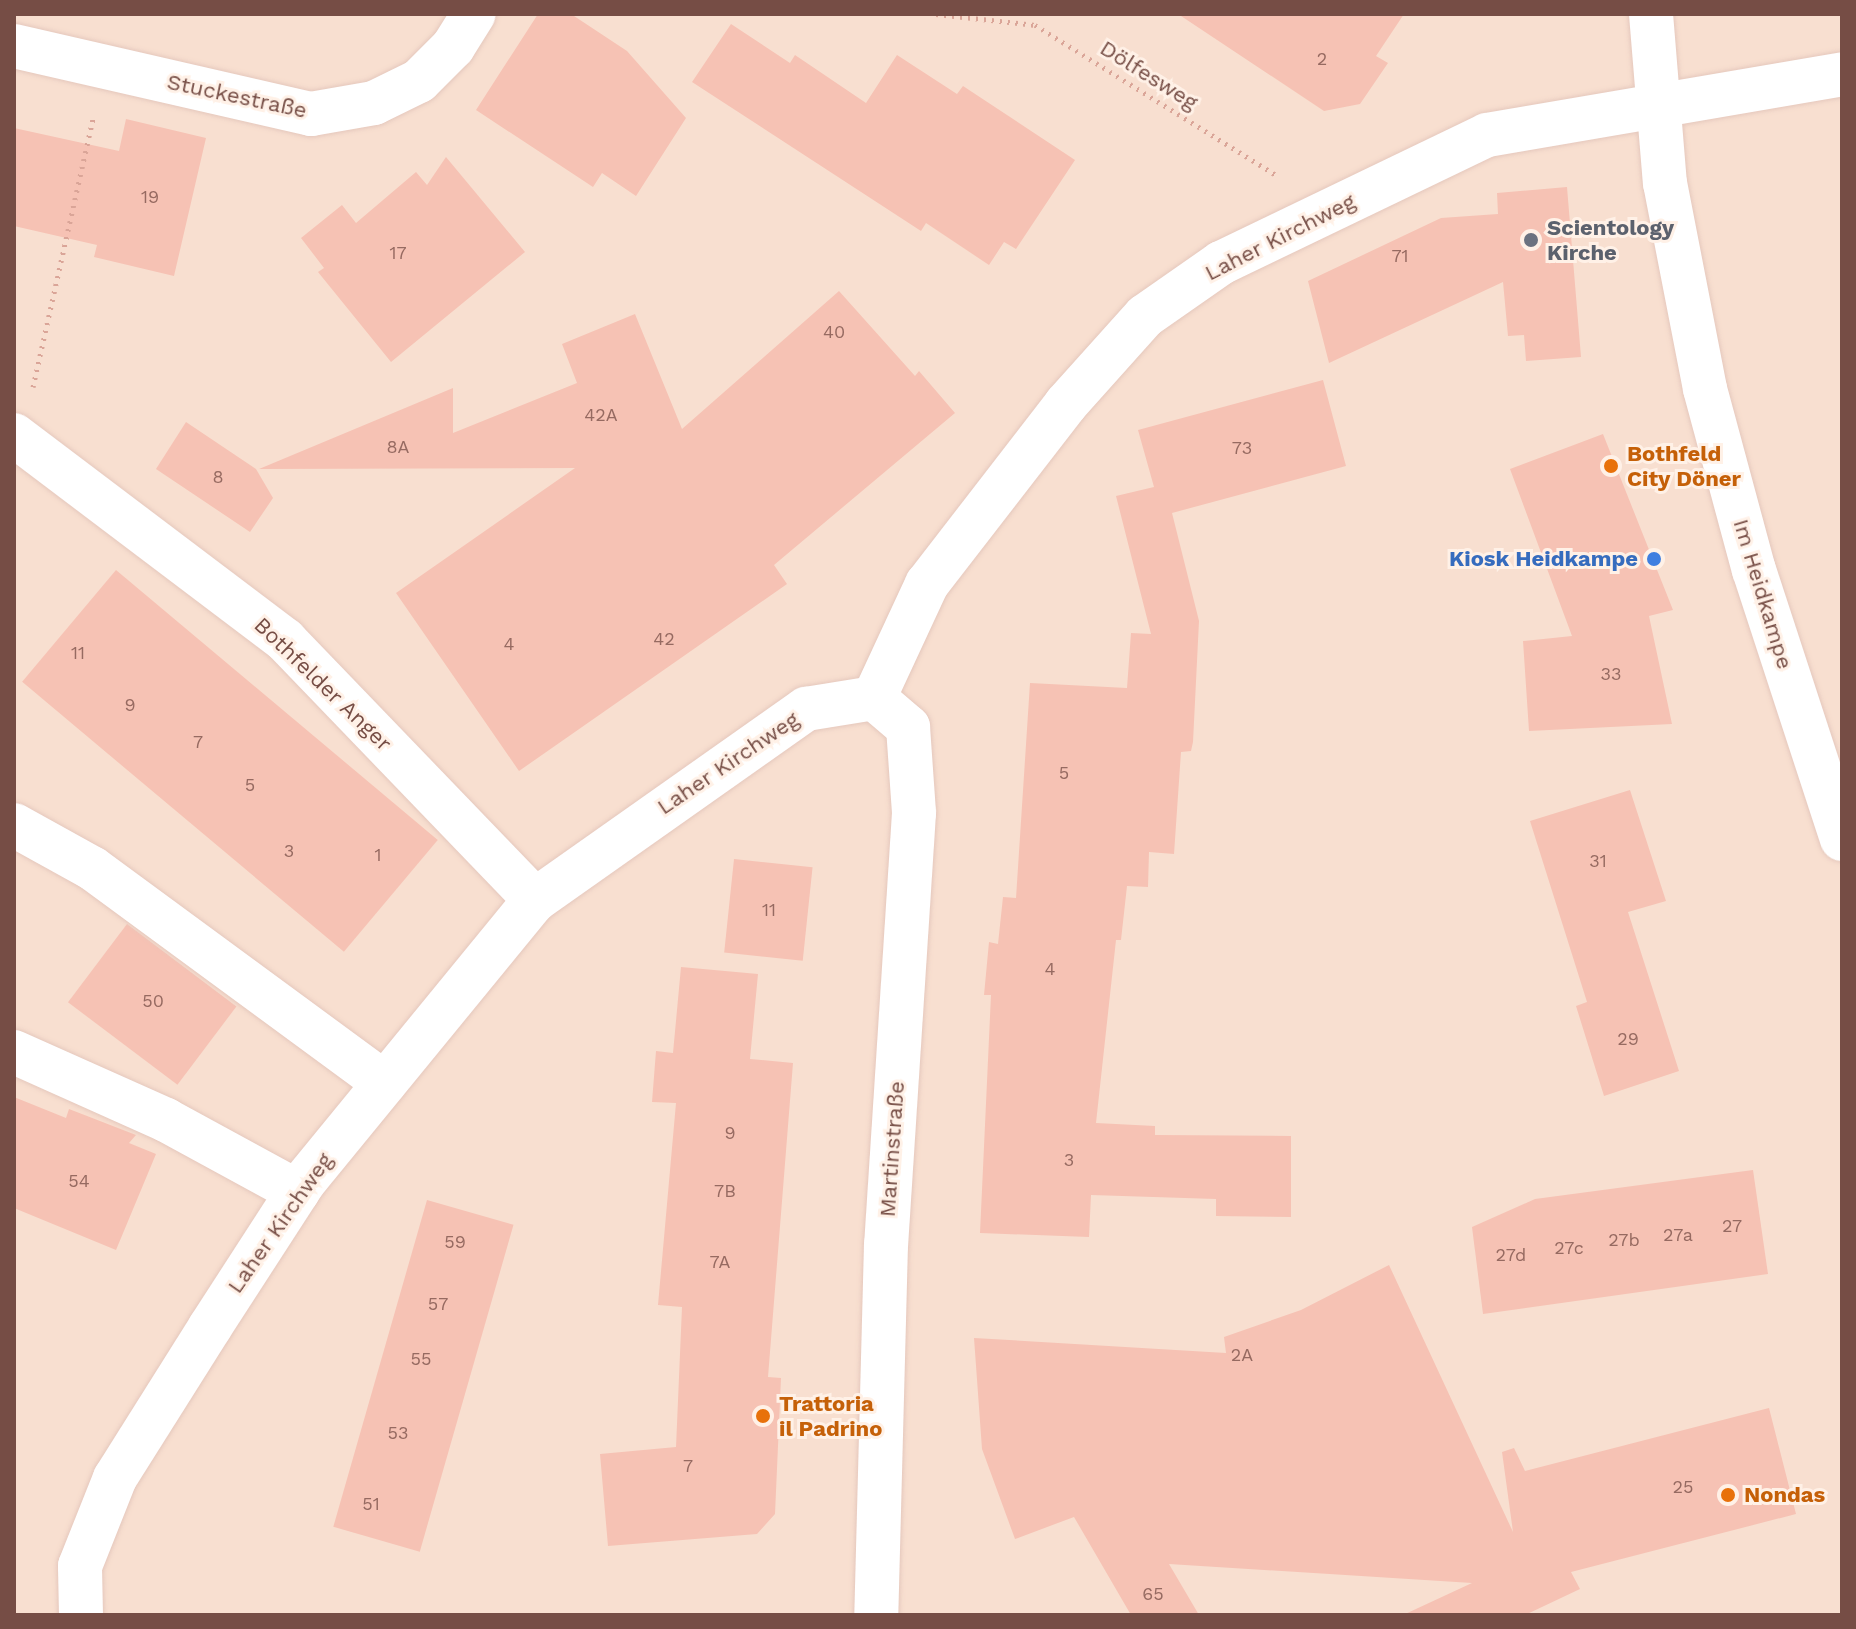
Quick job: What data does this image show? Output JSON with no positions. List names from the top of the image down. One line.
{"streets":{"street":["Stuckestraße","Laher Kirchweg","Im Heidkampe","Bothfelder Anger","Martinstraße"],"path":["Dölfesweg"]},"crossings":[["Dölfesweg","Laher Kirchweg"],["Laher Kirchweg","Im Heidkampe"],["Laher Kirchweg","Bothfelder Anger"],["Laher Kirchweg","Martinstraße"]],"places":["Scientology Kirche","Bothfeld City Döner","Kiosk Heidkampe","Trattoria il Padrino","Nondas"],"house_numbers":["2","19","17","71","40","42A","8A","73","8","42","4","11","33","9","7","5","5","3","1","31","11","4","50","29","9","3","54","7B","27","27a","27b","59","27c","27d","7A","57","2A","55","53","7","25","51","65"]}
